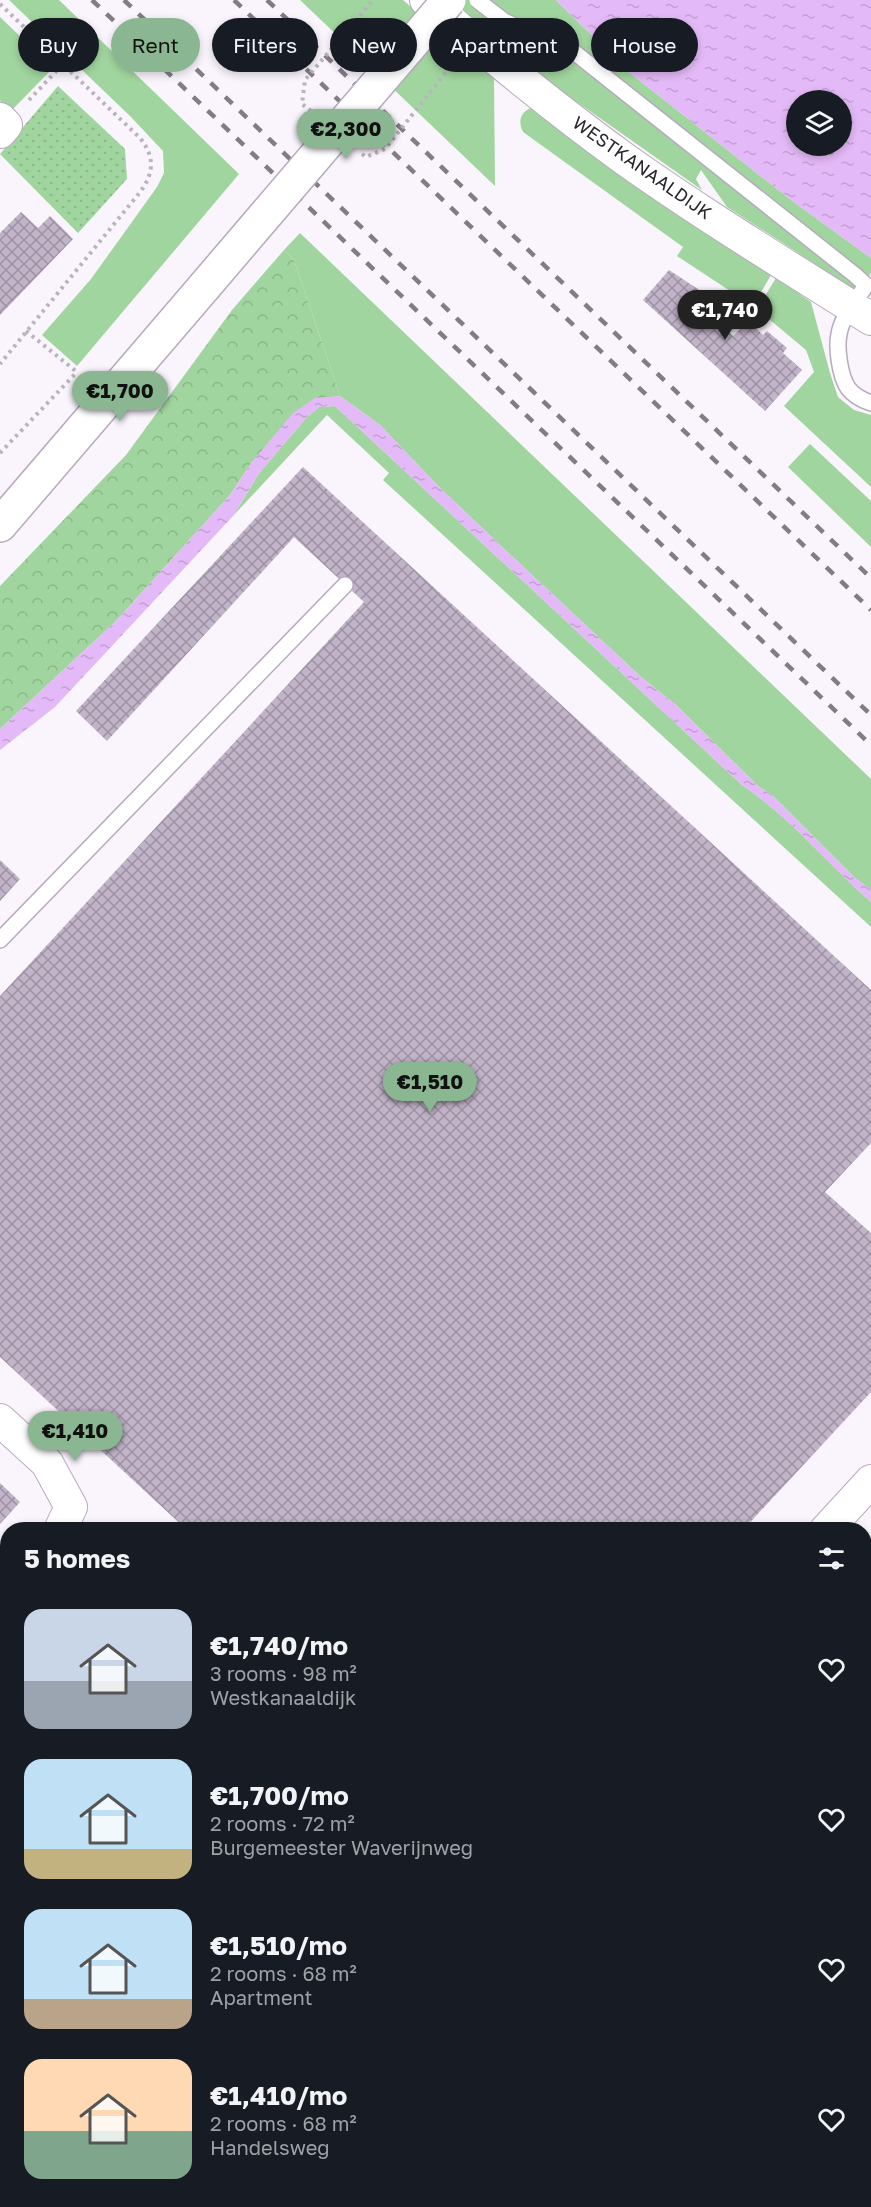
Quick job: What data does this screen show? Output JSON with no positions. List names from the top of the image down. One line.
{"streets":{"street":["WESTKANAALDIJK"]},"page":{"chip":["Buy","Rent","Filters","New","Apartment","House"],"price":["€2,300","€1,740","€1,700","€1,510","€1,410"],"heading":"5 homes","list":[{"name":"€1,740/mo","note":"3 rooms · 98 m² · Westkanaaldijk"},{"name":"€1,700/mo","note":"2 rooms · 72 m² · Burgemeester Waverijnweg"},{"name":"€1,510/mo","note":"2 rooms · 68 m² · Apartment"},{"name":"€1,410/mo","note":"2 rooms · 68 m² · Handelsweg"}]}}
